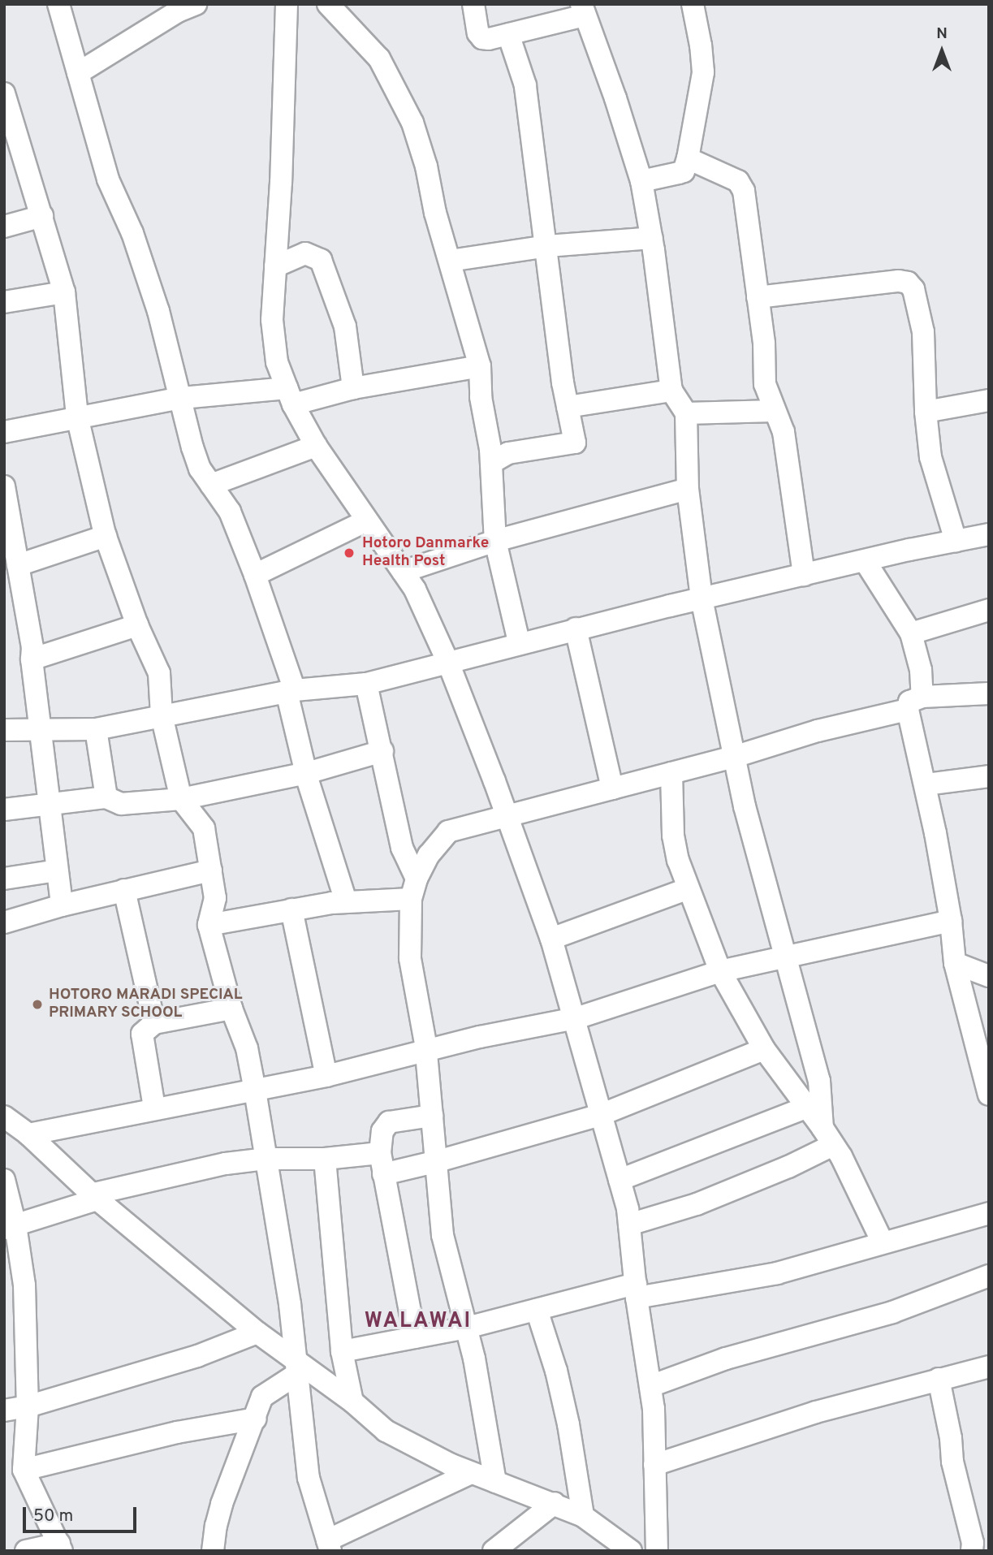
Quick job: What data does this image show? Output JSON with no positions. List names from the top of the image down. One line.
{"districts":["WALAWAI"],"places":["Hotoro Danmarke Health Post","HOTORO MARADI SPECIAL PRIMARY SCHOOL"],"scale_bar":"50 m","north":"top"}
